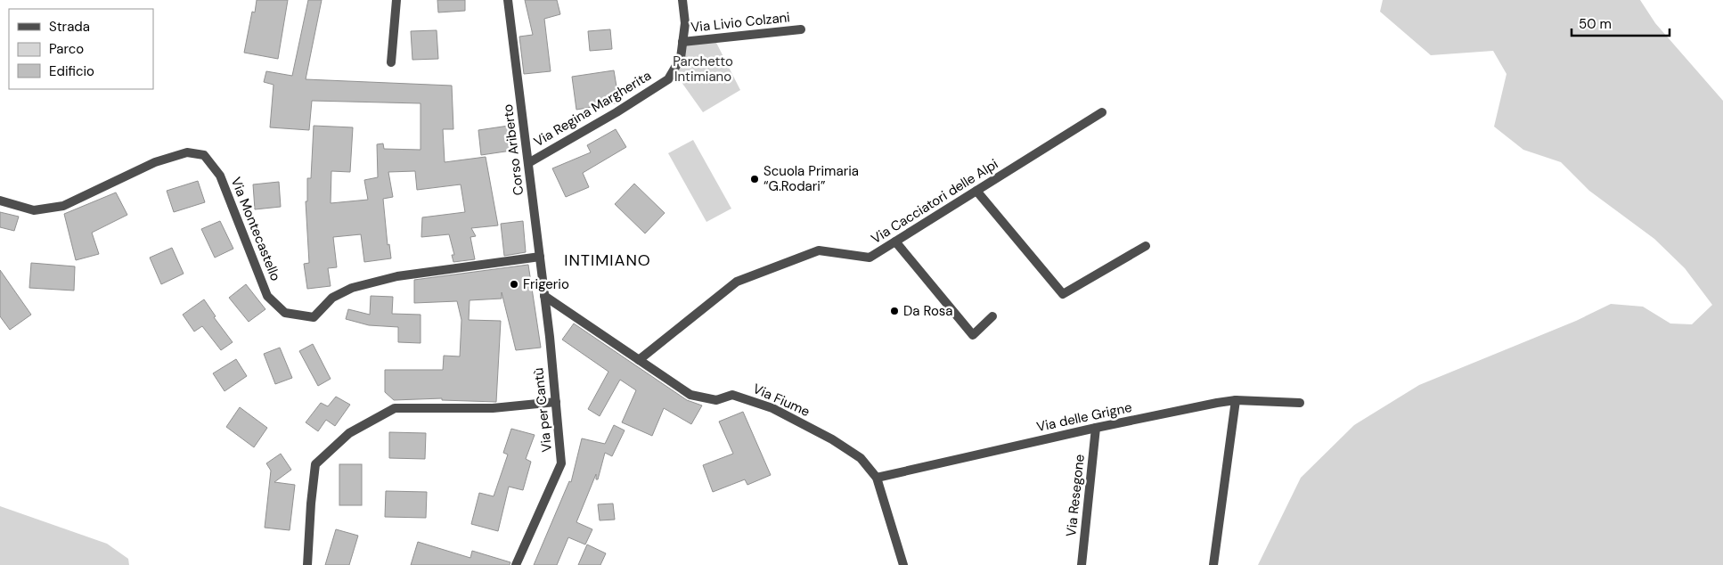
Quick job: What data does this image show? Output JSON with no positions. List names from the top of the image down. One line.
{"streets":{"street":["Via Livio Colzani","Via Regina Margherita","Corso Ariberto","Via Cacciatori delle Alpi","Via Montecastello","Via Fiume","Via per Cantù","Via delle Grigne","Via Resegone"]},"crossings":[["Via Livio Colzani","Via Regina Margherita"],["Via Regina Margherita","Corso Ariberto"],["Corso Ariberto","Via Montecastello"],["Corso Ariberto","Via Fiume"],["Corso Ariberto","Via per Cantù"],["Via Cacciatori delle Alpi","Via Fiume"],["Via Fiume","Via per Cantù"],["Via Fiume","Via delle Grigne"],["Via delle Grigne","Via Resegone"]],"districts":["INTIMIANO"],"parks":["Parchetto Intimiano"],"places":["Scuola Primaria “G.Rodari”","Frigerio","Da Rosa"],"legend":["Strada","Parco","Edificio"],"scale_bar":"50 m"}
